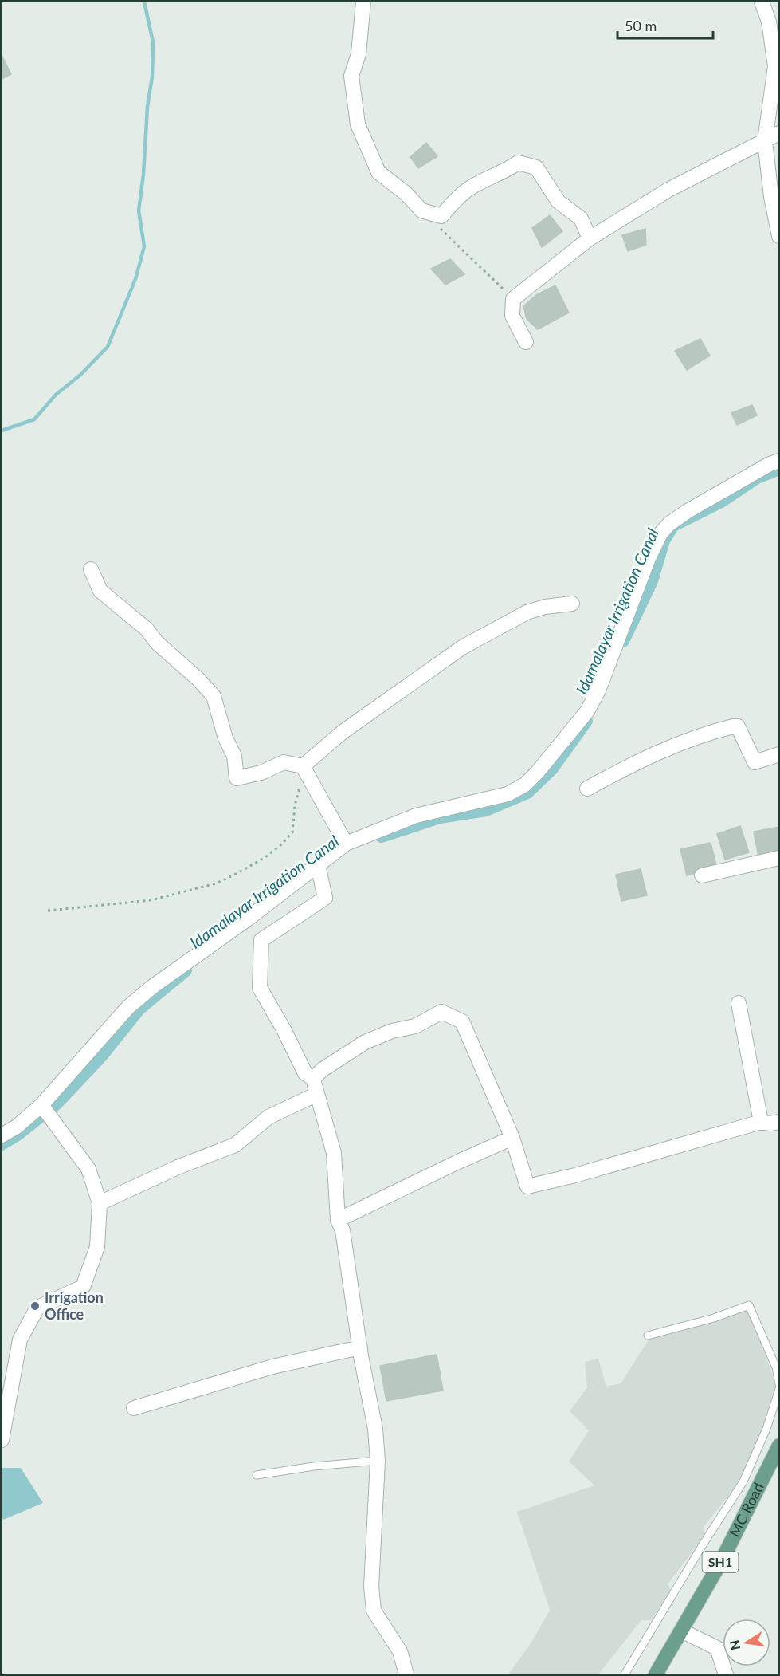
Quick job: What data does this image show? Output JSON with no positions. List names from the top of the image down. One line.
{"streets":{"main road":["MC Road","SH1"]},"water":["Idamalayar Irrigation Canal"],"places":["Irrigation Office"],"scale_bar":"50 m","north":"left"}
